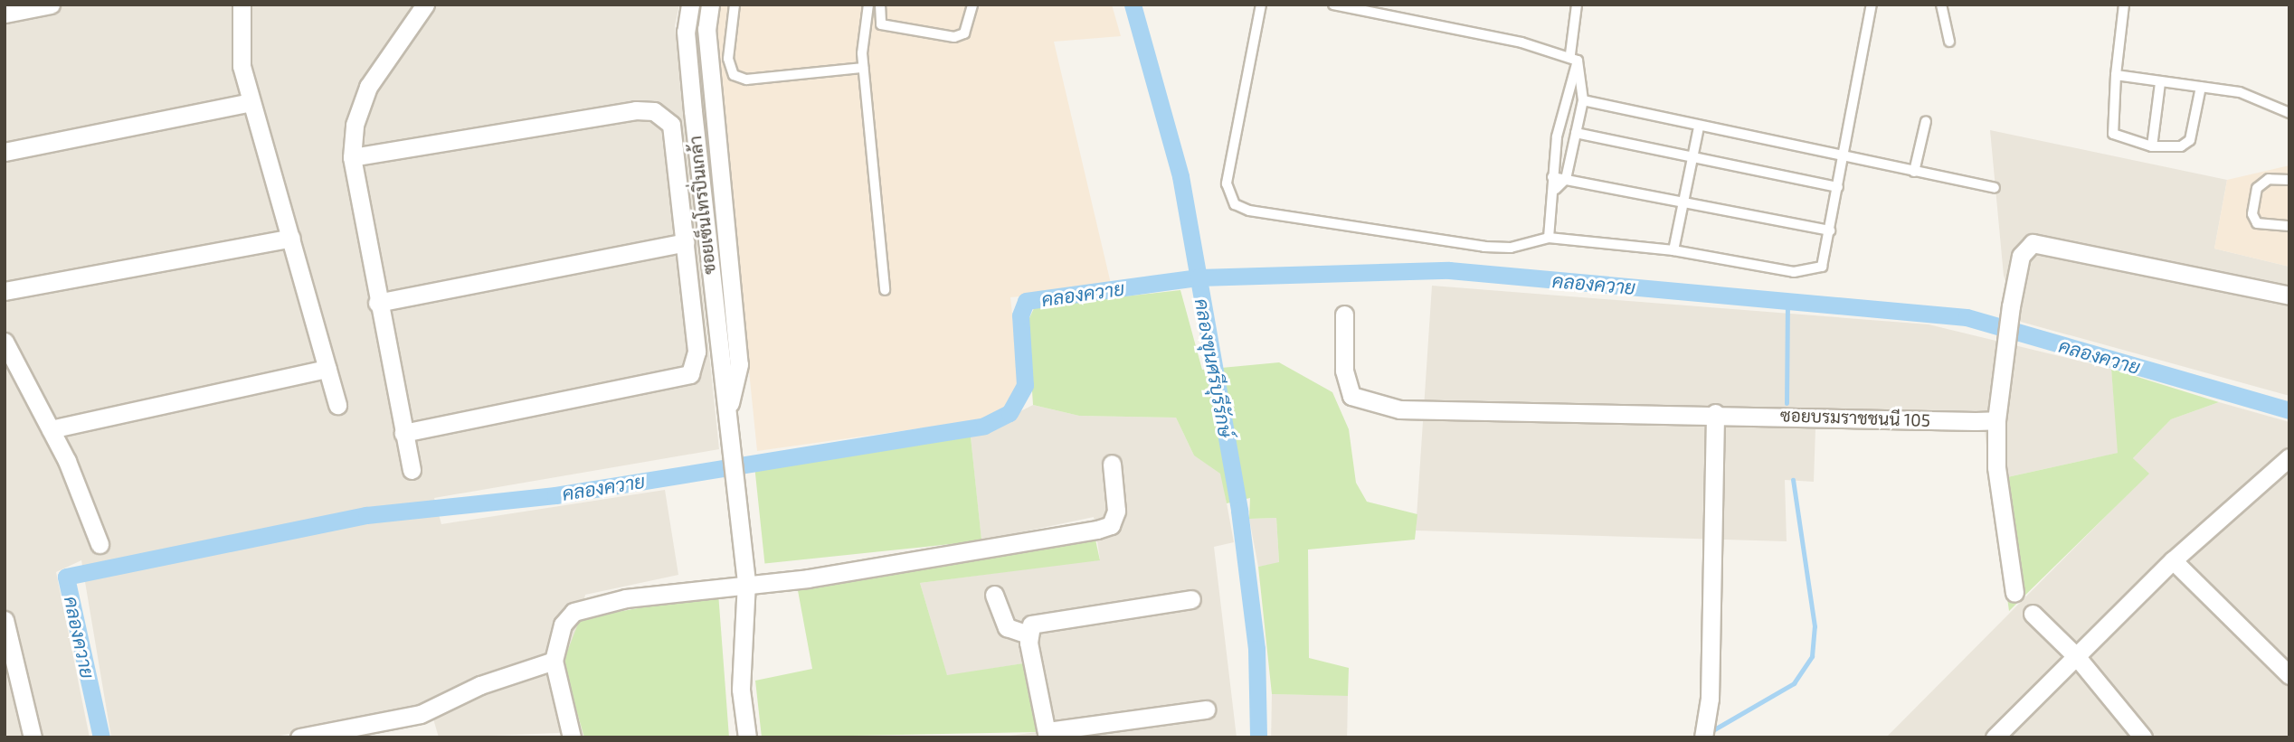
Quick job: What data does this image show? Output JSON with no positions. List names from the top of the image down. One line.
{"streets":{"street":["ซอยเซ็นโทรปิ่นเกล้า","ซอยบรมราชชนนี 105"]},"water":["คลองควาย","คลองขุนศรีบุรีรักษ์"]}
